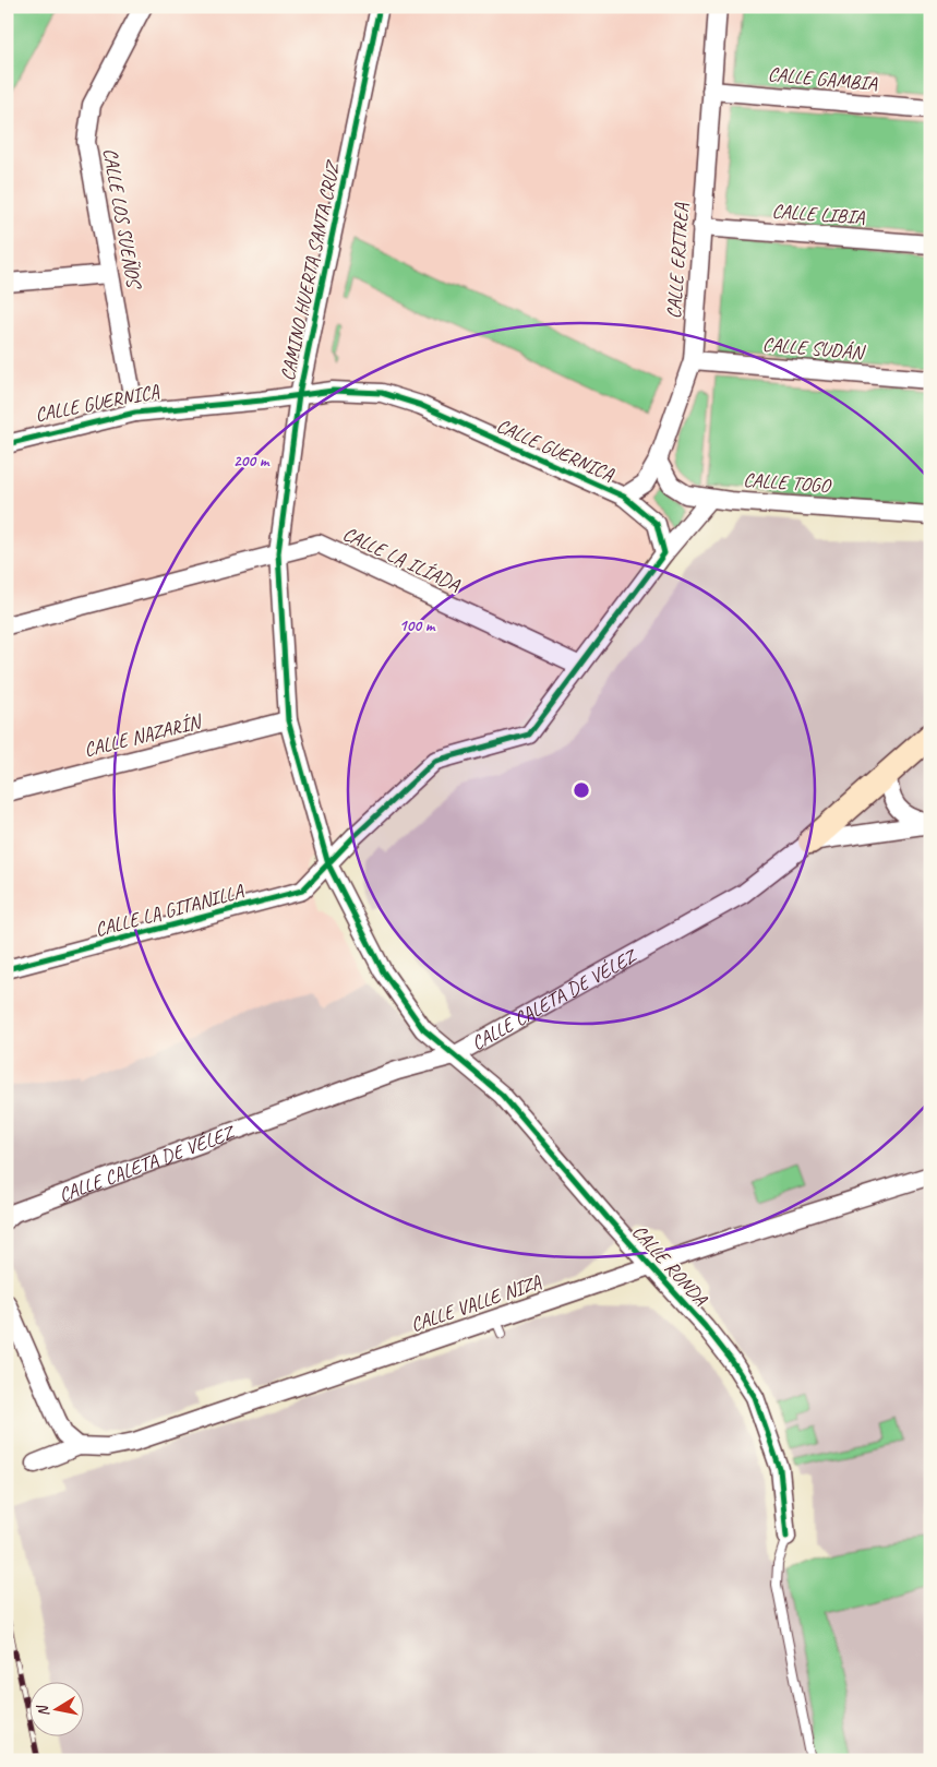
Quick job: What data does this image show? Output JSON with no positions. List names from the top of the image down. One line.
{"streets":{"street":["CALLE GAMBIA","CALLE LIBIA","CALLE LOS SUEÑOS","CALLE ERITREA","CAMINO HUERTA SANTA CRUZ","CALLE SUDÁN","CALLE GUERNICA","CALLE TOGO","CALLE LA ILÍADA","CALLE NAZARÍN","CALLE LA GITANILLA","CALLE CALETA DE VÉLEZ","CALLE RONDA","CALLE VALLE NIZA"]},"crossings":[["CALLE GAMBIA","CALLE ERITREA"],["CALLE LIBIA","CALLE ERITREA"],["CALLE LOS SUEÑOS","CALLE GUERNICA"],["CALLE ERITREA","CALLE SUDÁN"],["CALLE ERITREA","CALLE GUERNICA"],["CALLE ERITREA","CALLE TOGO"],["CAMINO HUERTA SANTA CRUZ","CALLE GUERNICA"],["CAMINO HUERTA SANTA CRUZ","CALLE LA ILÍADA"],["CAMINO HUERTA SANTA CRUZ","CALLE NAZARÍN"],["CAMINO HUERTA SANTA CRUZ","CALLE LA GITANILLA"],["CAMINO HUERTA SANTA CRUZ","CALLE CALETA DE VÉLEZ"],["CAMINO HUERTA SANTA CRUZ","CALLE RONDA"],["CALLE CALETA DE VÉLEZ","CALLE RONDA"],["CALLE RONDA","CALLE VALLE NIZA"]],"north":"left","rings":["200 m","100 m"]}
